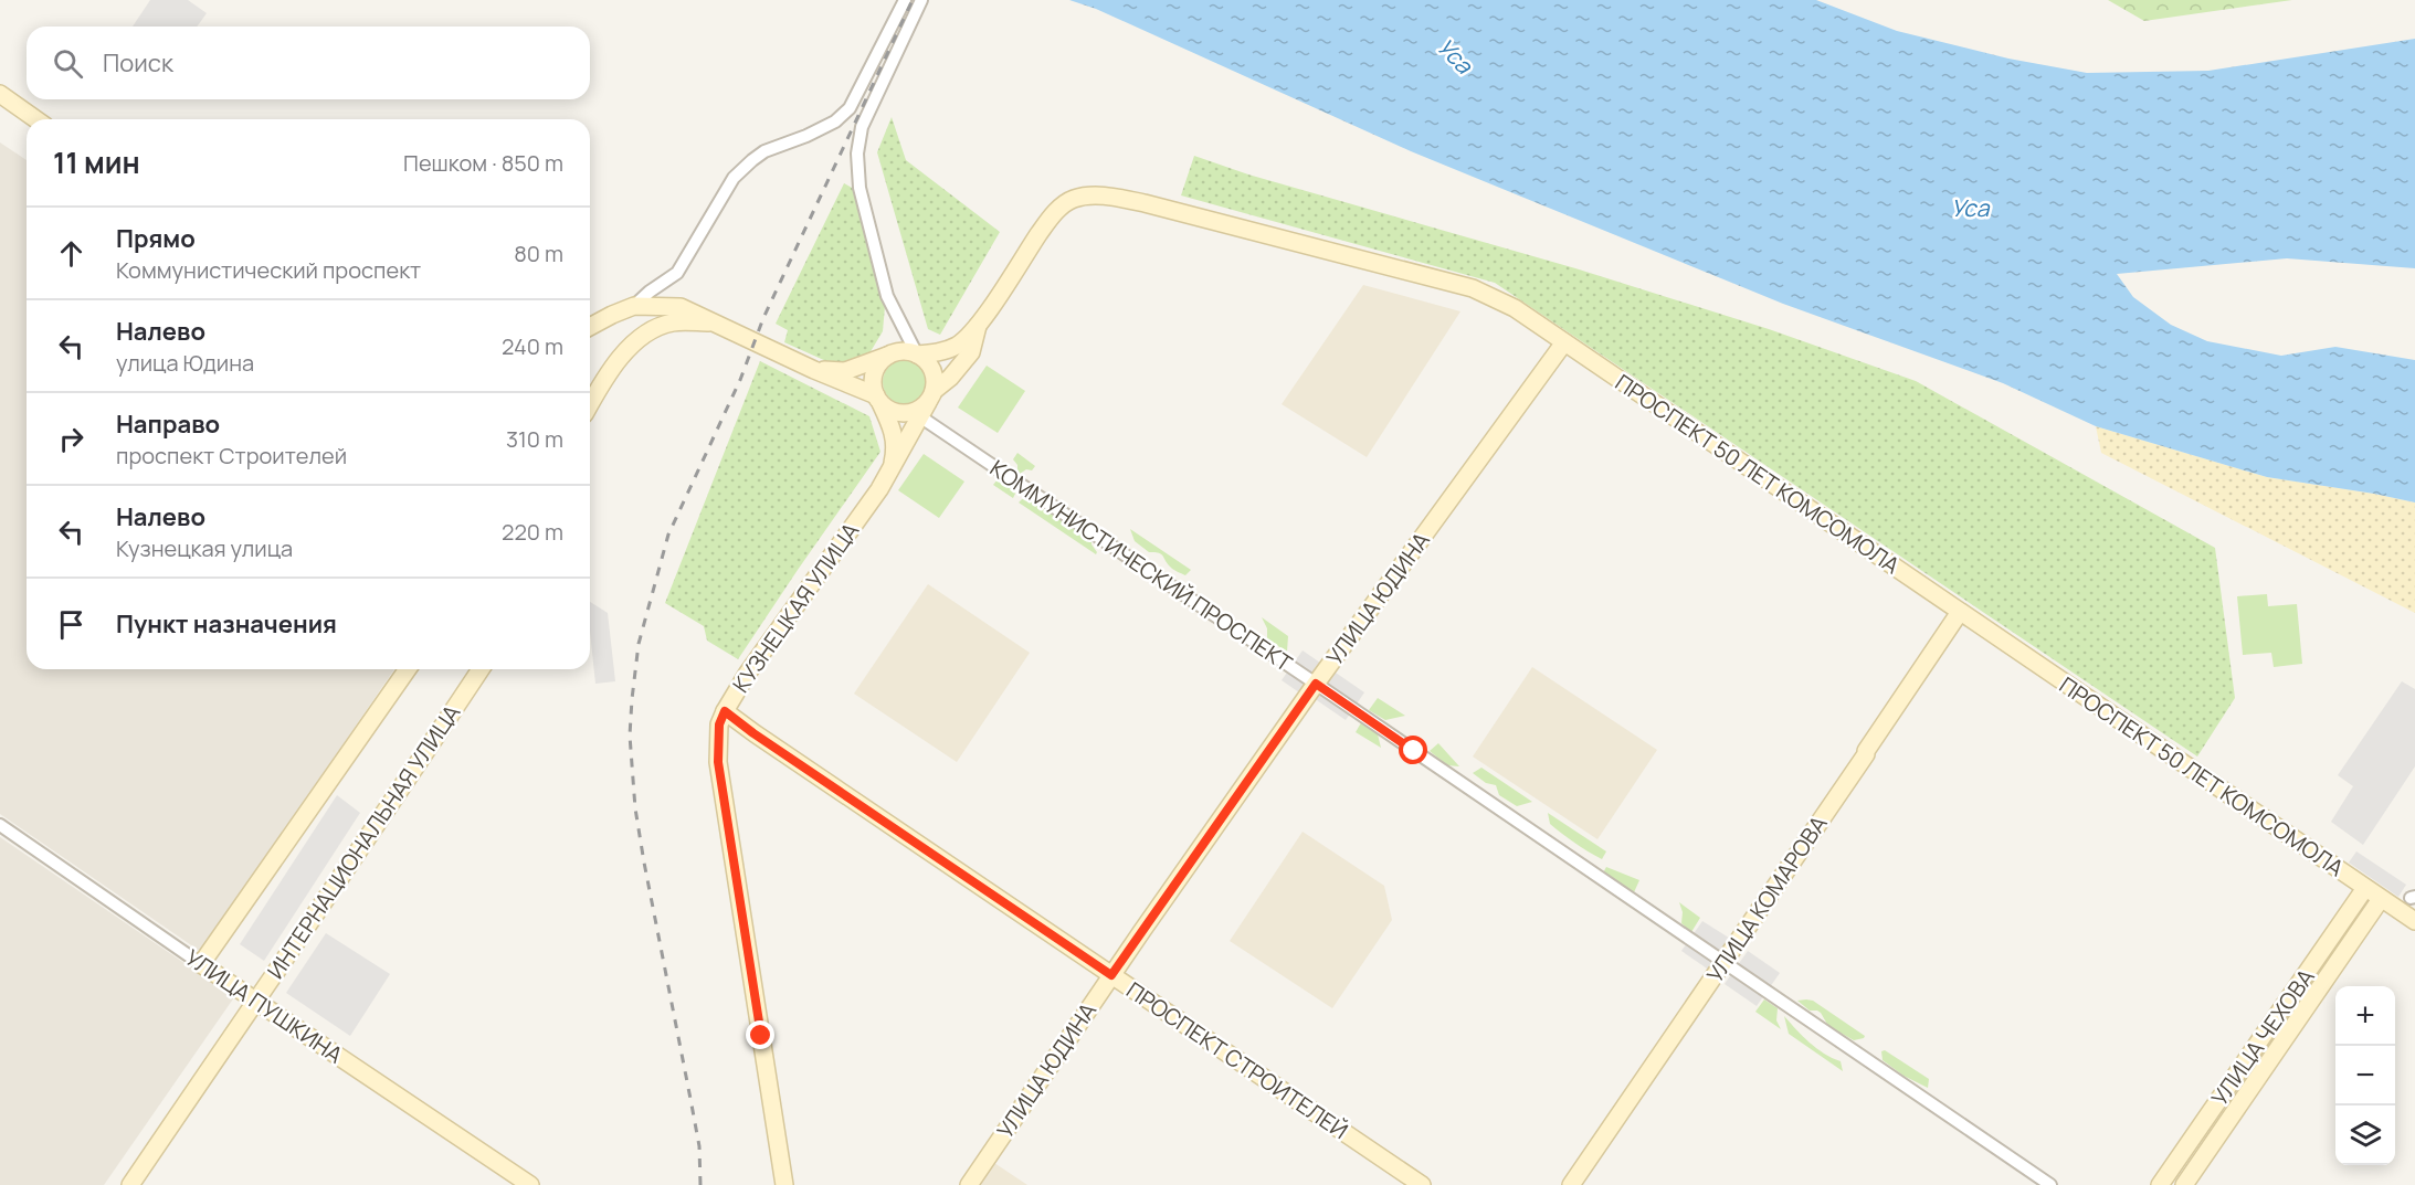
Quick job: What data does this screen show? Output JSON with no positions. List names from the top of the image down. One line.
{"streets":{"main road":["ПРОСПЕКТ 50 ЛЕТ КОМСОМОЛА","УЛИЦА ЮДИНА","КУЗНЕЦКАЯ УЛИЦА","ИНТЕРНАЦИОНАЛЬНАЯ УЛИЦА","УЛИЦА КОМАРОВА","УЛИЦА ПУШКИНА","УЛИЦА ЧЕХОВА","ПРОСПЕКТ СТРОИТЕЛЕЙ"],"street":["КОММУНИСТИЧЕСКИЙ ПРОСПЕКТ"]},"crossings":[["ПРОСПЕКТ 50 ЛЕТ КОМСОМОЛА","УЛИЦА ЮДИНА"],["ПРОСПЕКТ 50 ЛЕТ КОМСОМОЛА","УЛИЦА КОМАРОВА"],["ПРОСПЕКТ 50 ЛЕТ КОМСОМОЛА","УЛИЦА ЧЕХОВА"],["КОММУНИСТИЧЕСКИЙ ПРОСПЕКТ","УЛИЦА ЮДИНА"],["КОММУНИСТИЧЕСКИЙ ПРОСПЕКТ","КУЗНЕЦКАЯ УЛИЦА"],["КОММУНИСТИЧЕСКИЙ ПРОСПЕКТ","УЛИЦА КОМАРОВА"],["УЛИЦА ЮДИНА","ПРОСПЕКТ СТРОИТЕЛЕЙ"],["КУЗНЕЦКАЯ УЛИЦА","ПРОСПЕКТ СТРОИТЕЛЕЙ"],["ИНТЕРНАЦИОНАЛЬНАЯ УЛИЦА","УЛИЦА ПУШКИНА"]],"water":["Уса"],"page":{"search":"Поиск","heading":["11 мин","Пешком · 850 m"],"list":[["Прямо","Коммунистический проспект","80 m"],["Налево","улица Юдина","240 m"],["Направо","проспект Строителей","310 m"],["Налево","Кузнецкая улица","220 m"],"Пункт назначения"],"map_buttons":["+","−"]}}
